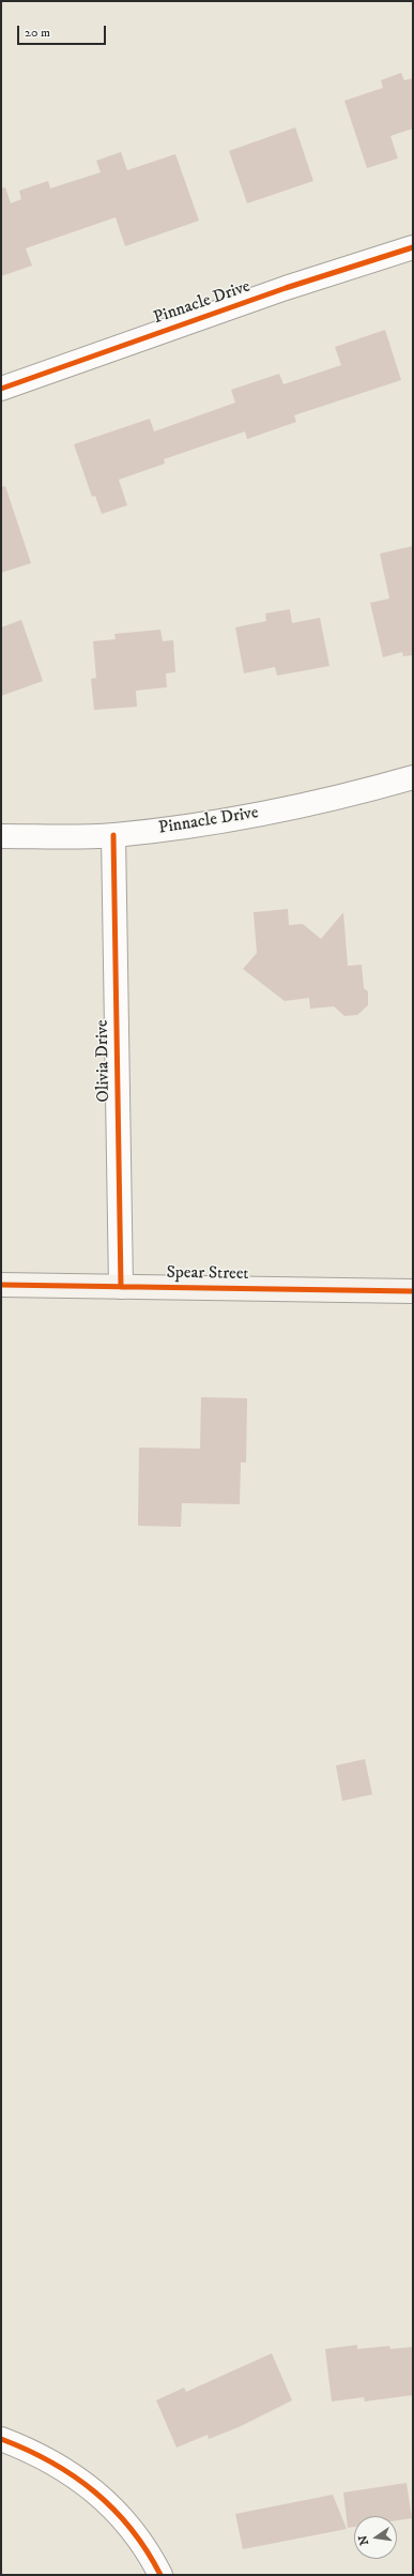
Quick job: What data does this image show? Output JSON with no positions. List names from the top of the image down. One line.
{"streets":{"main road":["Spear Street"],"street":["Pinnacle Drive","Olivia Drive"]},"crossings":[["Pinnacle Drive","Olivia Drive"],["Olivia Drive","Spear Street"]],"scale_bar":"20 m","north":"left"}
